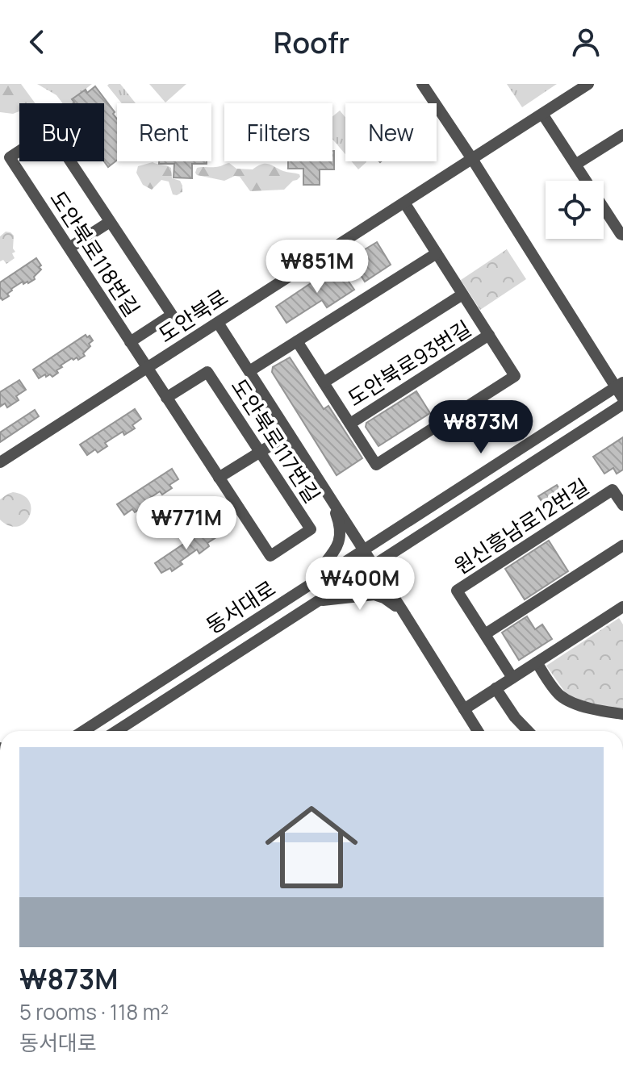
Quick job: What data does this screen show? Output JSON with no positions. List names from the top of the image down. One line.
{"streets":{"street":["도안북로118번길","도안북로","도안북로93번길","도안북로117번길","원신흥남로12번길","동서대로"]},"crossings":[["도안북로118번길","도안북로"],["도안북로118번길","도안북로117번길"],["도안북로","도안북로93번길"],["도안북로","도안북로117번길"]],"page":{"header":"Roofr","chip":["Buy","Rent","Filters","New"],"price":["₩851M","₩873M","₩771M","₩400M"],"list":[{"name":"₩873M","note":"5 rooms · 118 m² · 동서대로"}]}}
